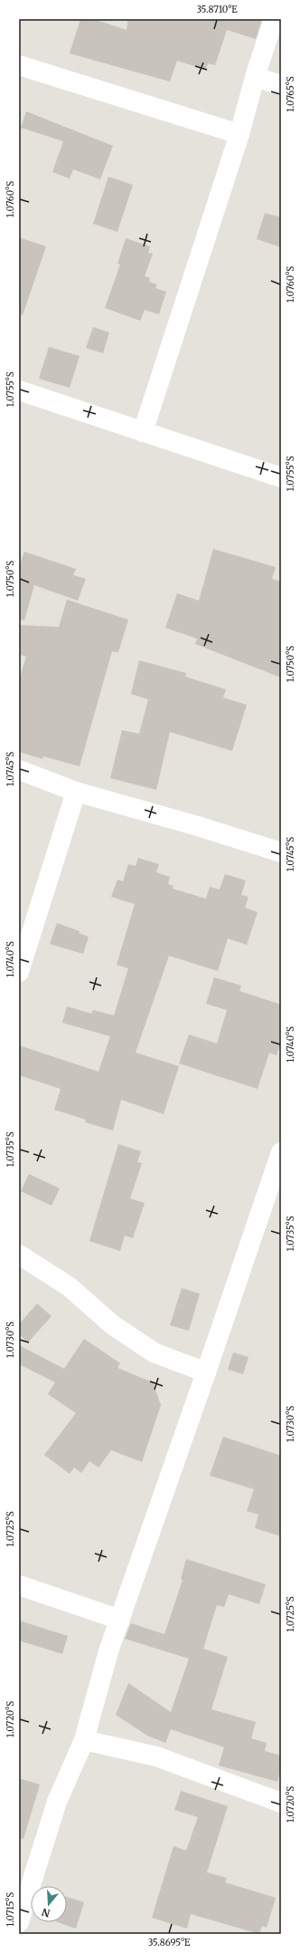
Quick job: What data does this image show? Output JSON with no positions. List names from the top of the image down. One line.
{"north":"bottom","coordinates":["35.8710°E","1.0765°S","1.0760°S","1.0755°S","1.0750°S","1.0745°S","1.0740°S","1.0735°S","1.0730°S","1.0725°S","1.0720°S","1.0715°S","35.8695°E"]}
